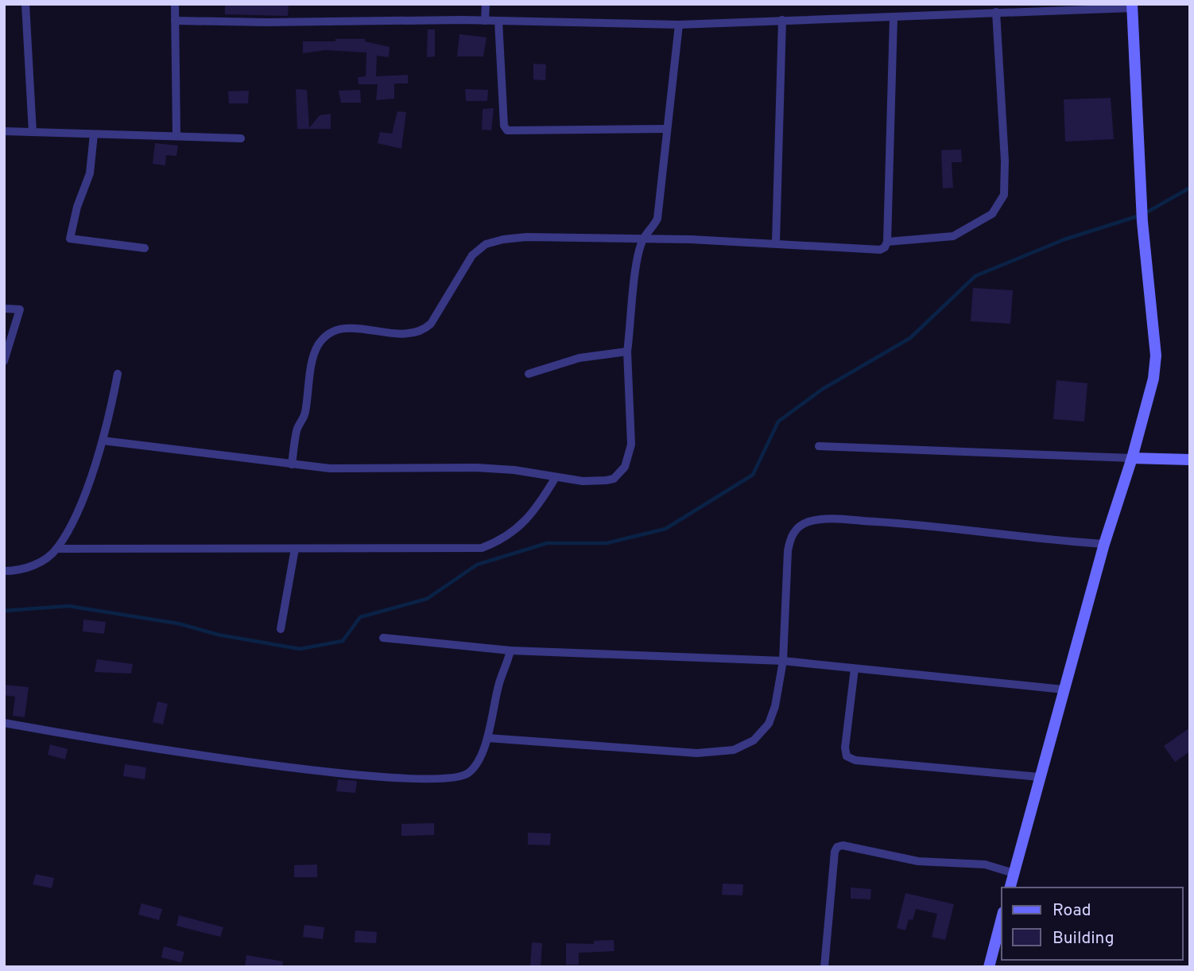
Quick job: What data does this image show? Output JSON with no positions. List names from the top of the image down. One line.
{"legend":["Road","Building"]}
